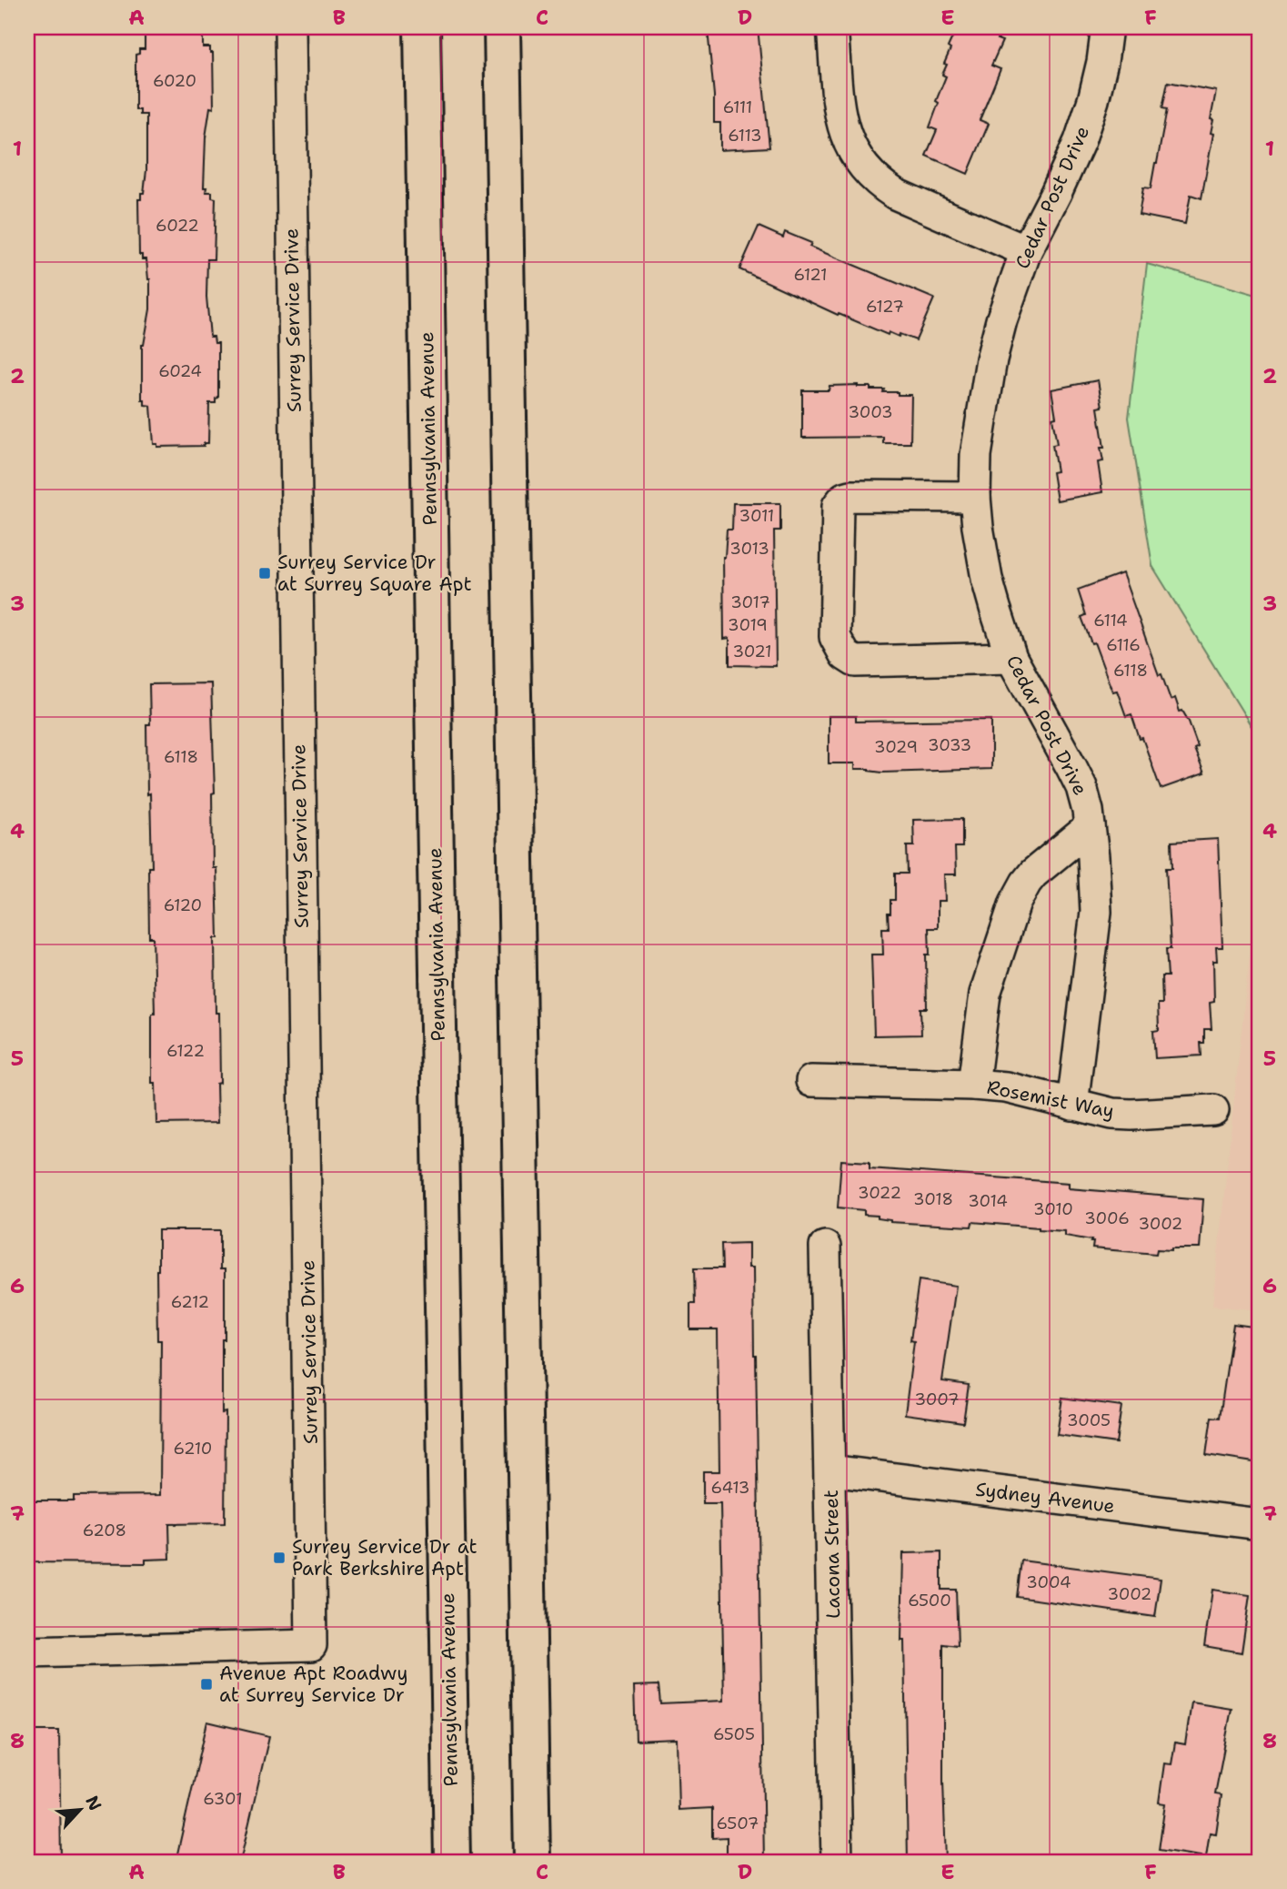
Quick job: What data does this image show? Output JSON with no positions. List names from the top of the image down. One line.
{"streets":{"highway":["Pennsylvania Avenue"],"street":["Cedar Post Drive","Surrey Service Drive","Rosemist Way","Sydney Avenue","Lacona Street"]},"crossings":[["Cedar Post Drive","Rosemist Way"],["Sydney Avenue","Lacona Street"]],"places":{"transit":["Surrey Service Dr at Surrey Square Apt","Surrey Service Dr at Park Berkshire Apt","Avenue Apt Roadwy at Surrey Service Dr"]},"house_numbers":["6020","6111","6113","6022","6121","6127","6024","3003","3011","3013","3017","6114","3019","6116","3021","6118","3033","3029","6118","6120","6122","3022","3018","3014","3010","3006","3002","6212","3007","3005","6210","6413","6208","3004","3002","6500","6505","6301","6507"],"north":"top right","grid":{"columns":["A","B","C","D","E","F"],"rows":["1","2","3","4","5","6","7","8"]}}
